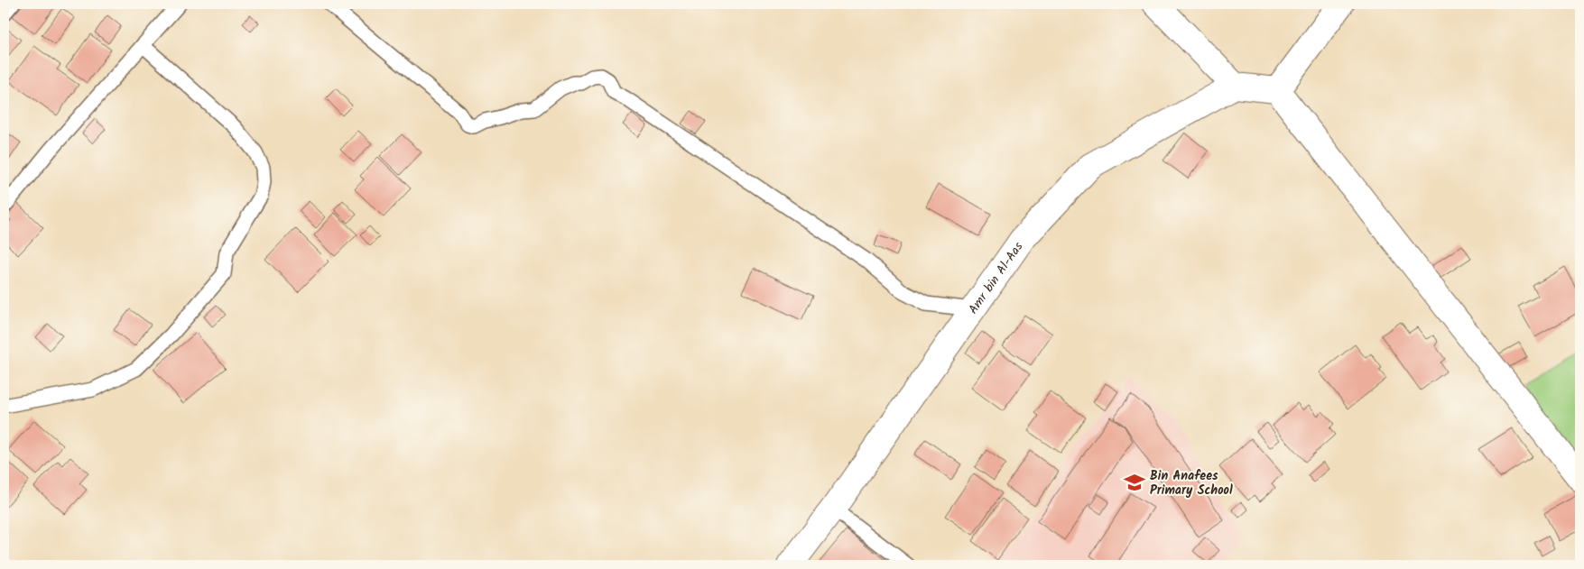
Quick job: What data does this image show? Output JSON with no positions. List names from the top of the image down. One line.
{"streets":{"street":["Amr bin Al-Aas"]},"places":{"school or university":["Bin Anafees Primary School"]}}
